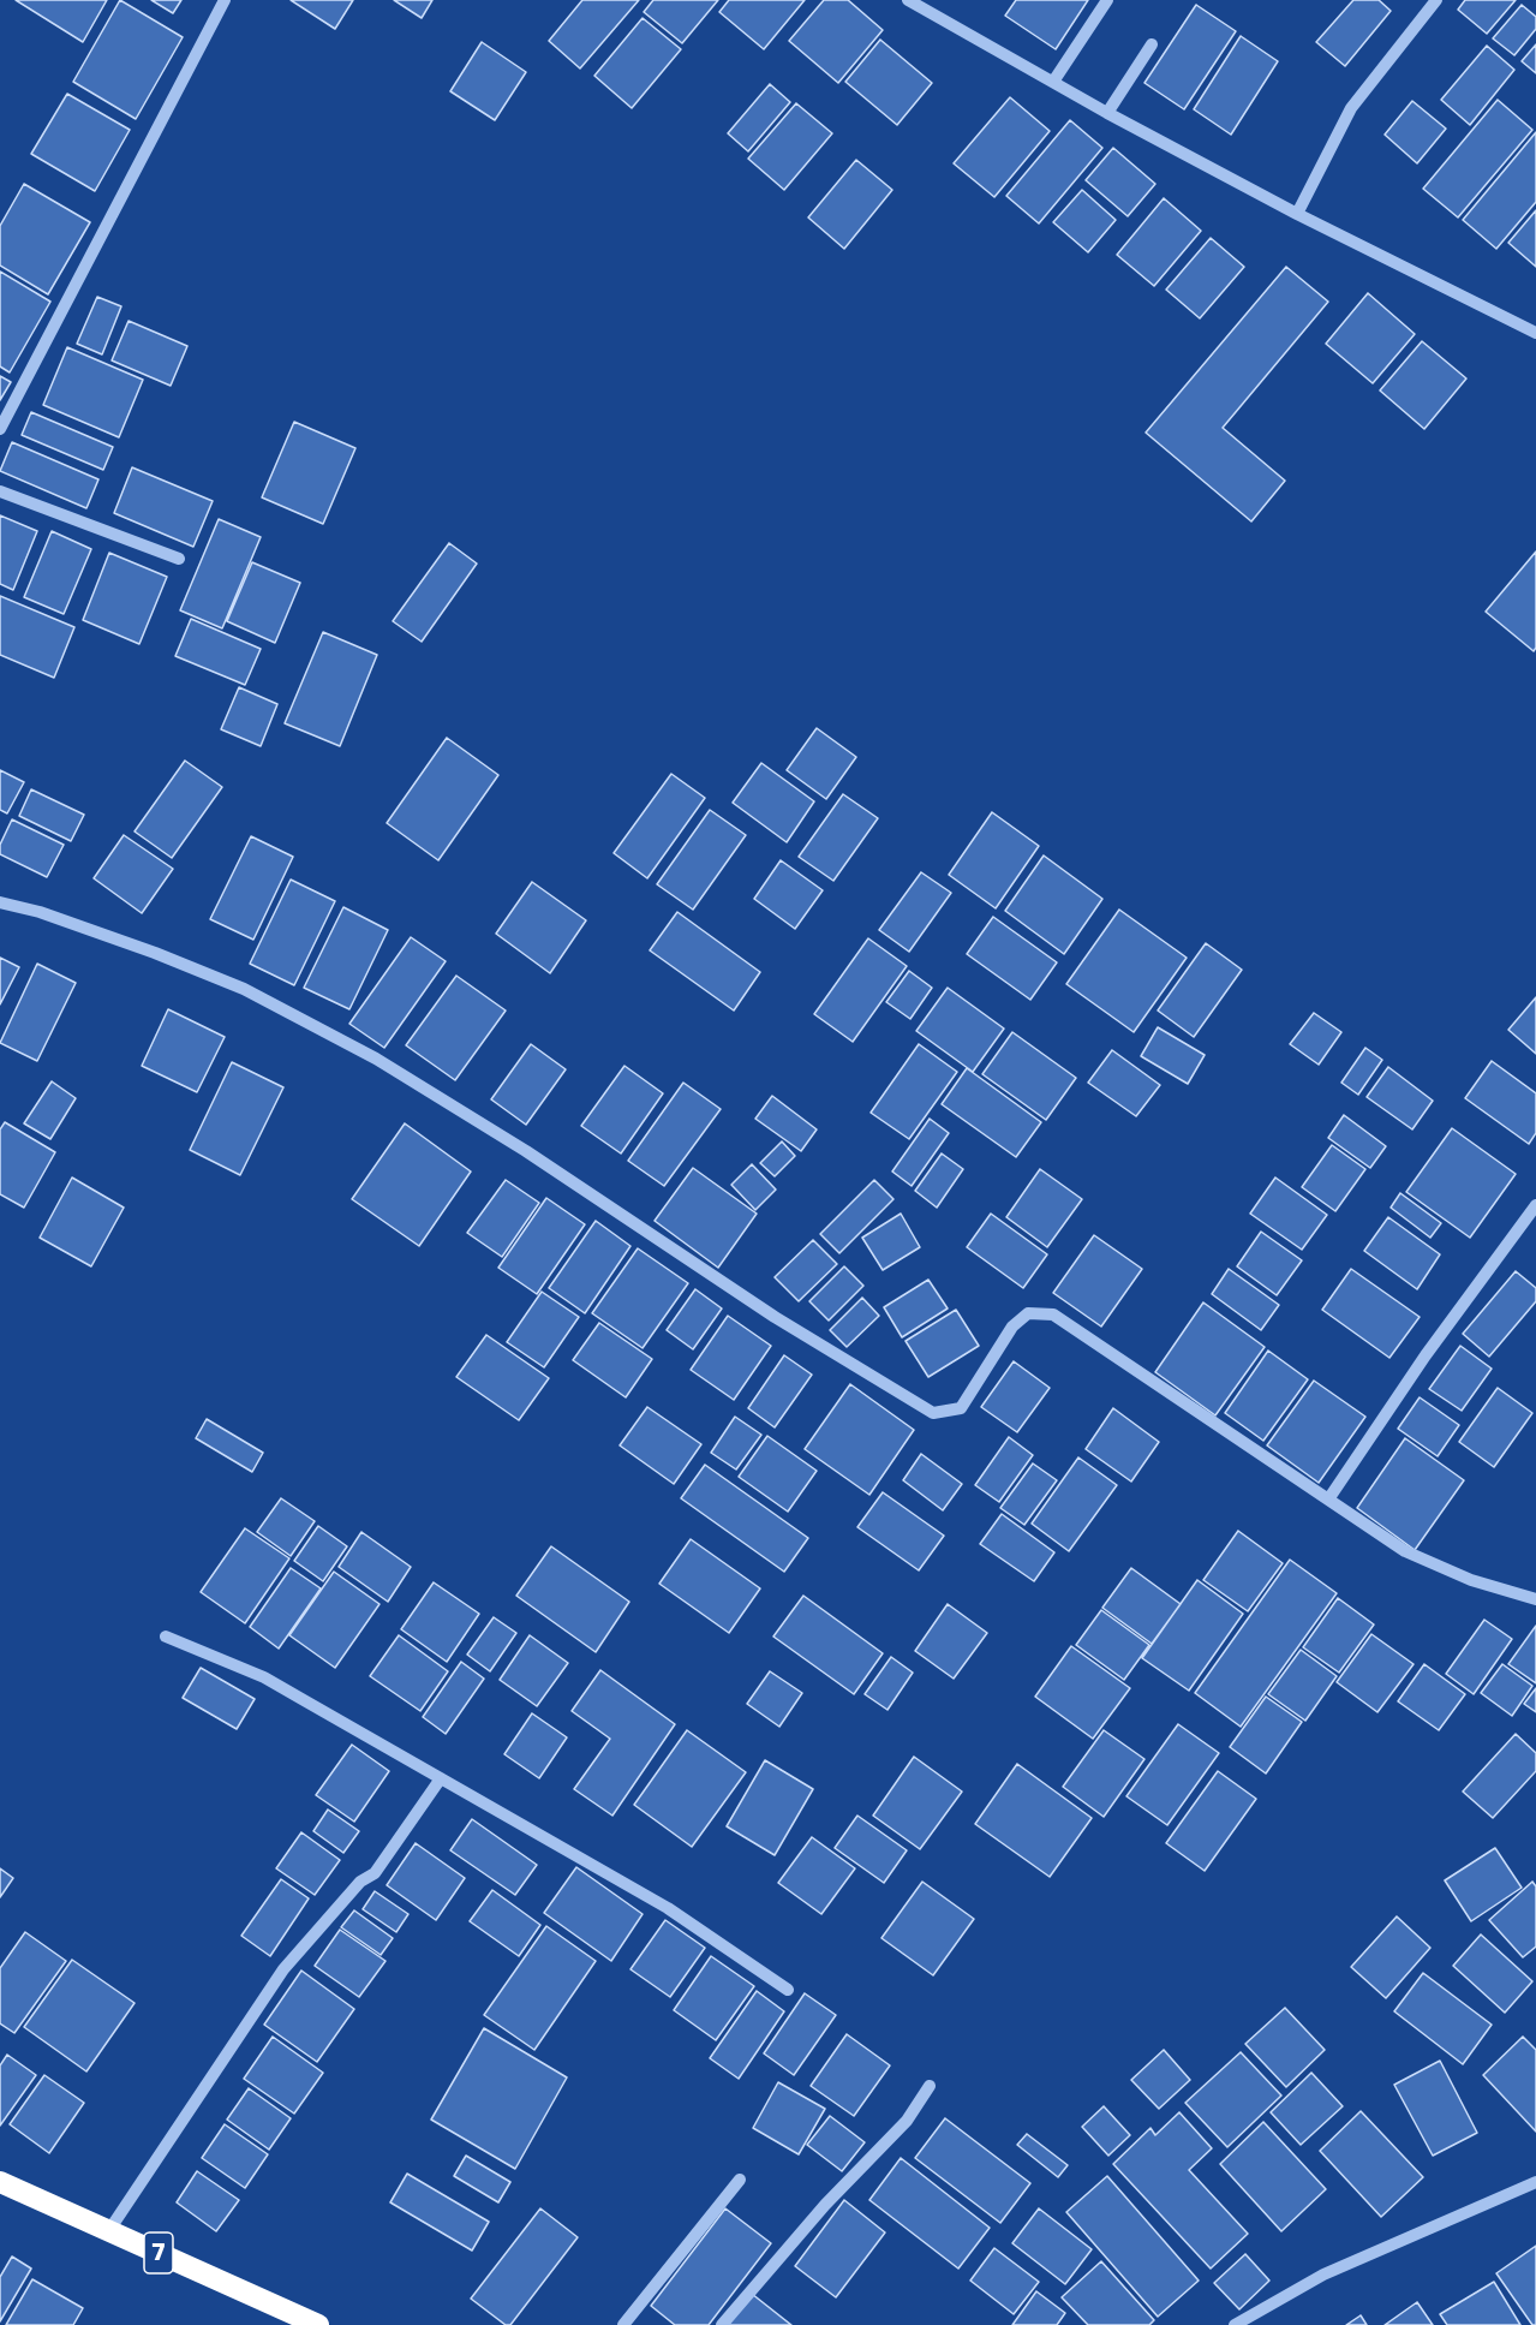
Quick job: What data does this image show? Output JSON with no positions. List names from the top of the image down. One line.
{"streets":{"highway":["7"]}}
